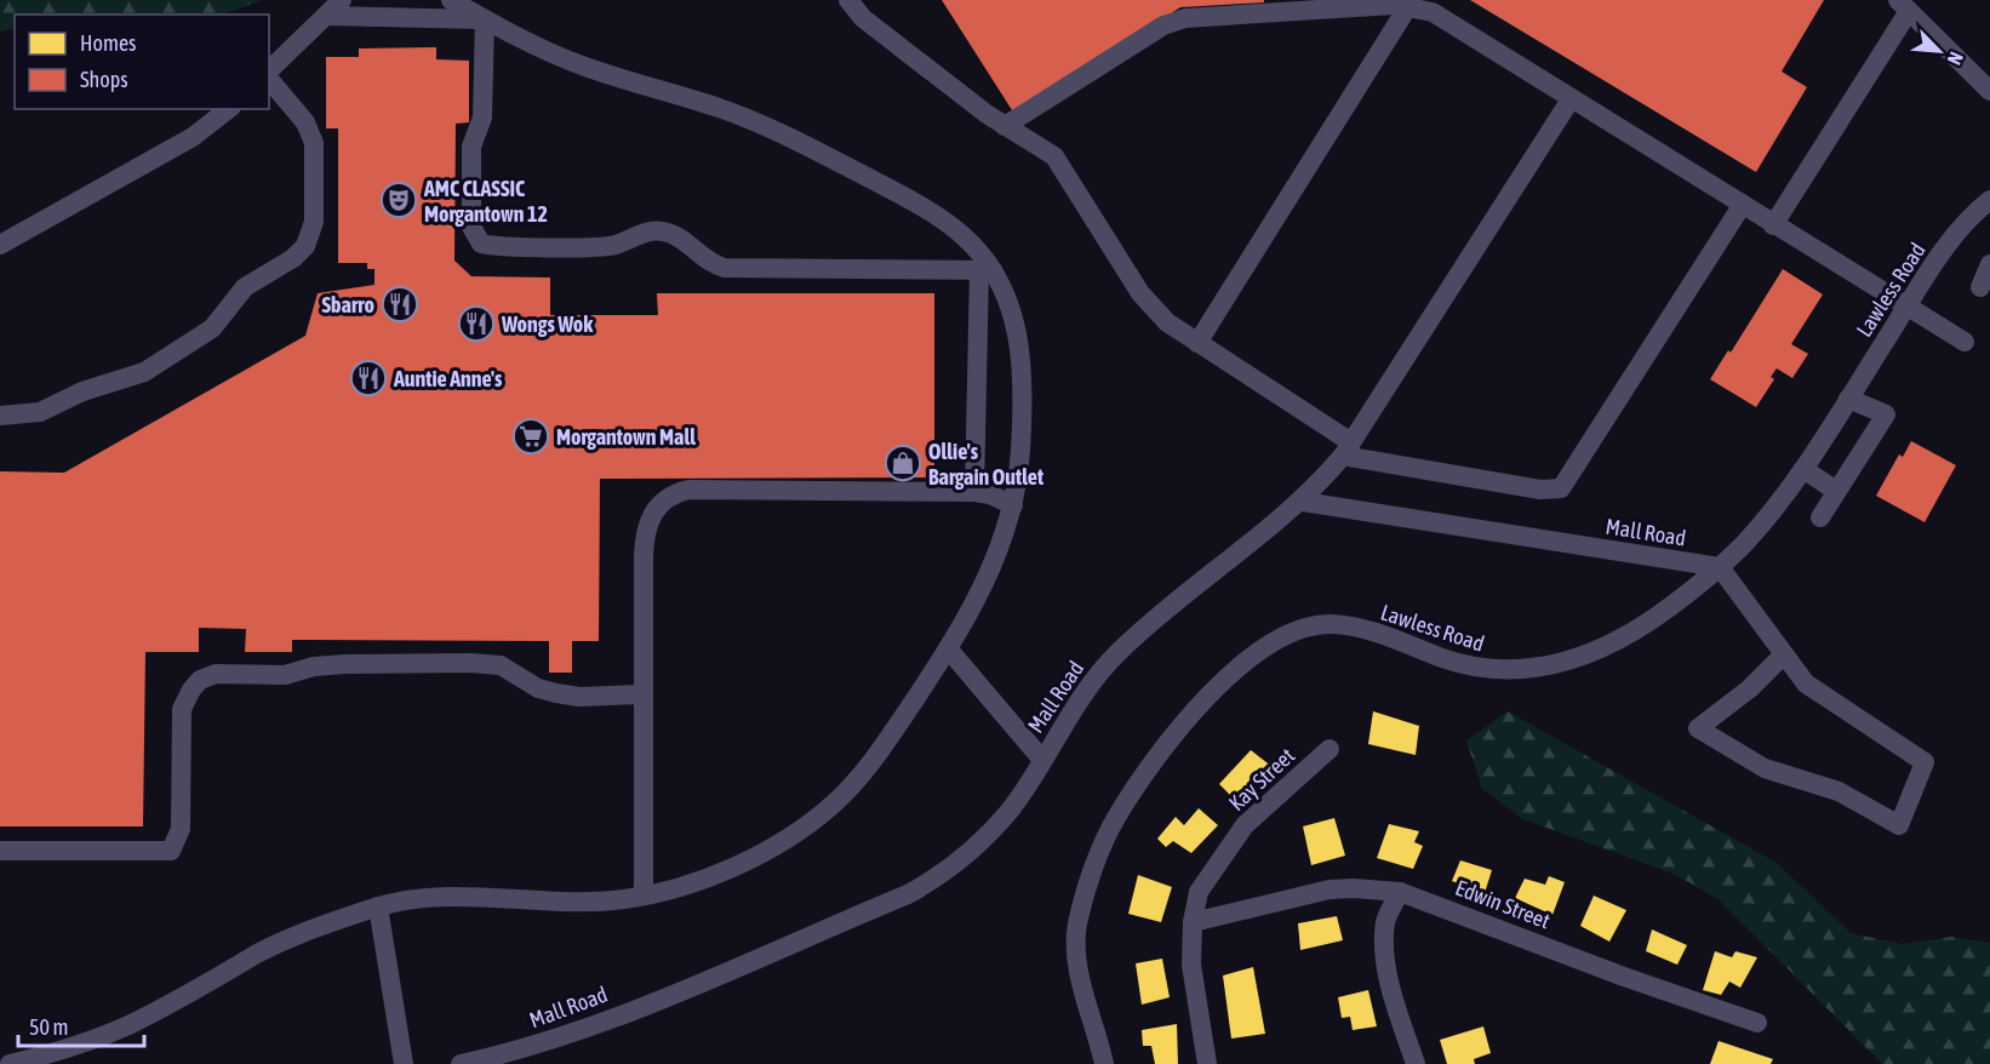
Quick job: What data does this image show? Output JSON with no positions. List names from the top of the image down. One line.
{"streets":{"street":["Lawless Road","Mall Road","Kay Street","Edwin Street"]},"crossings":[["Lawless Road","Mall Road"]],"places":{"theatre":["AMC CLASSIC Morgantown 12"],"restaurant":["Sbarro","Wongs Wok","Auntie Anne's"],"supermarket":["Morgantown Mall"],"shop":["Ollie's Bargain Outlet"]},"legend":["Homes","Shops"],"scale_bar":"50 m","north":"bottom right"}
